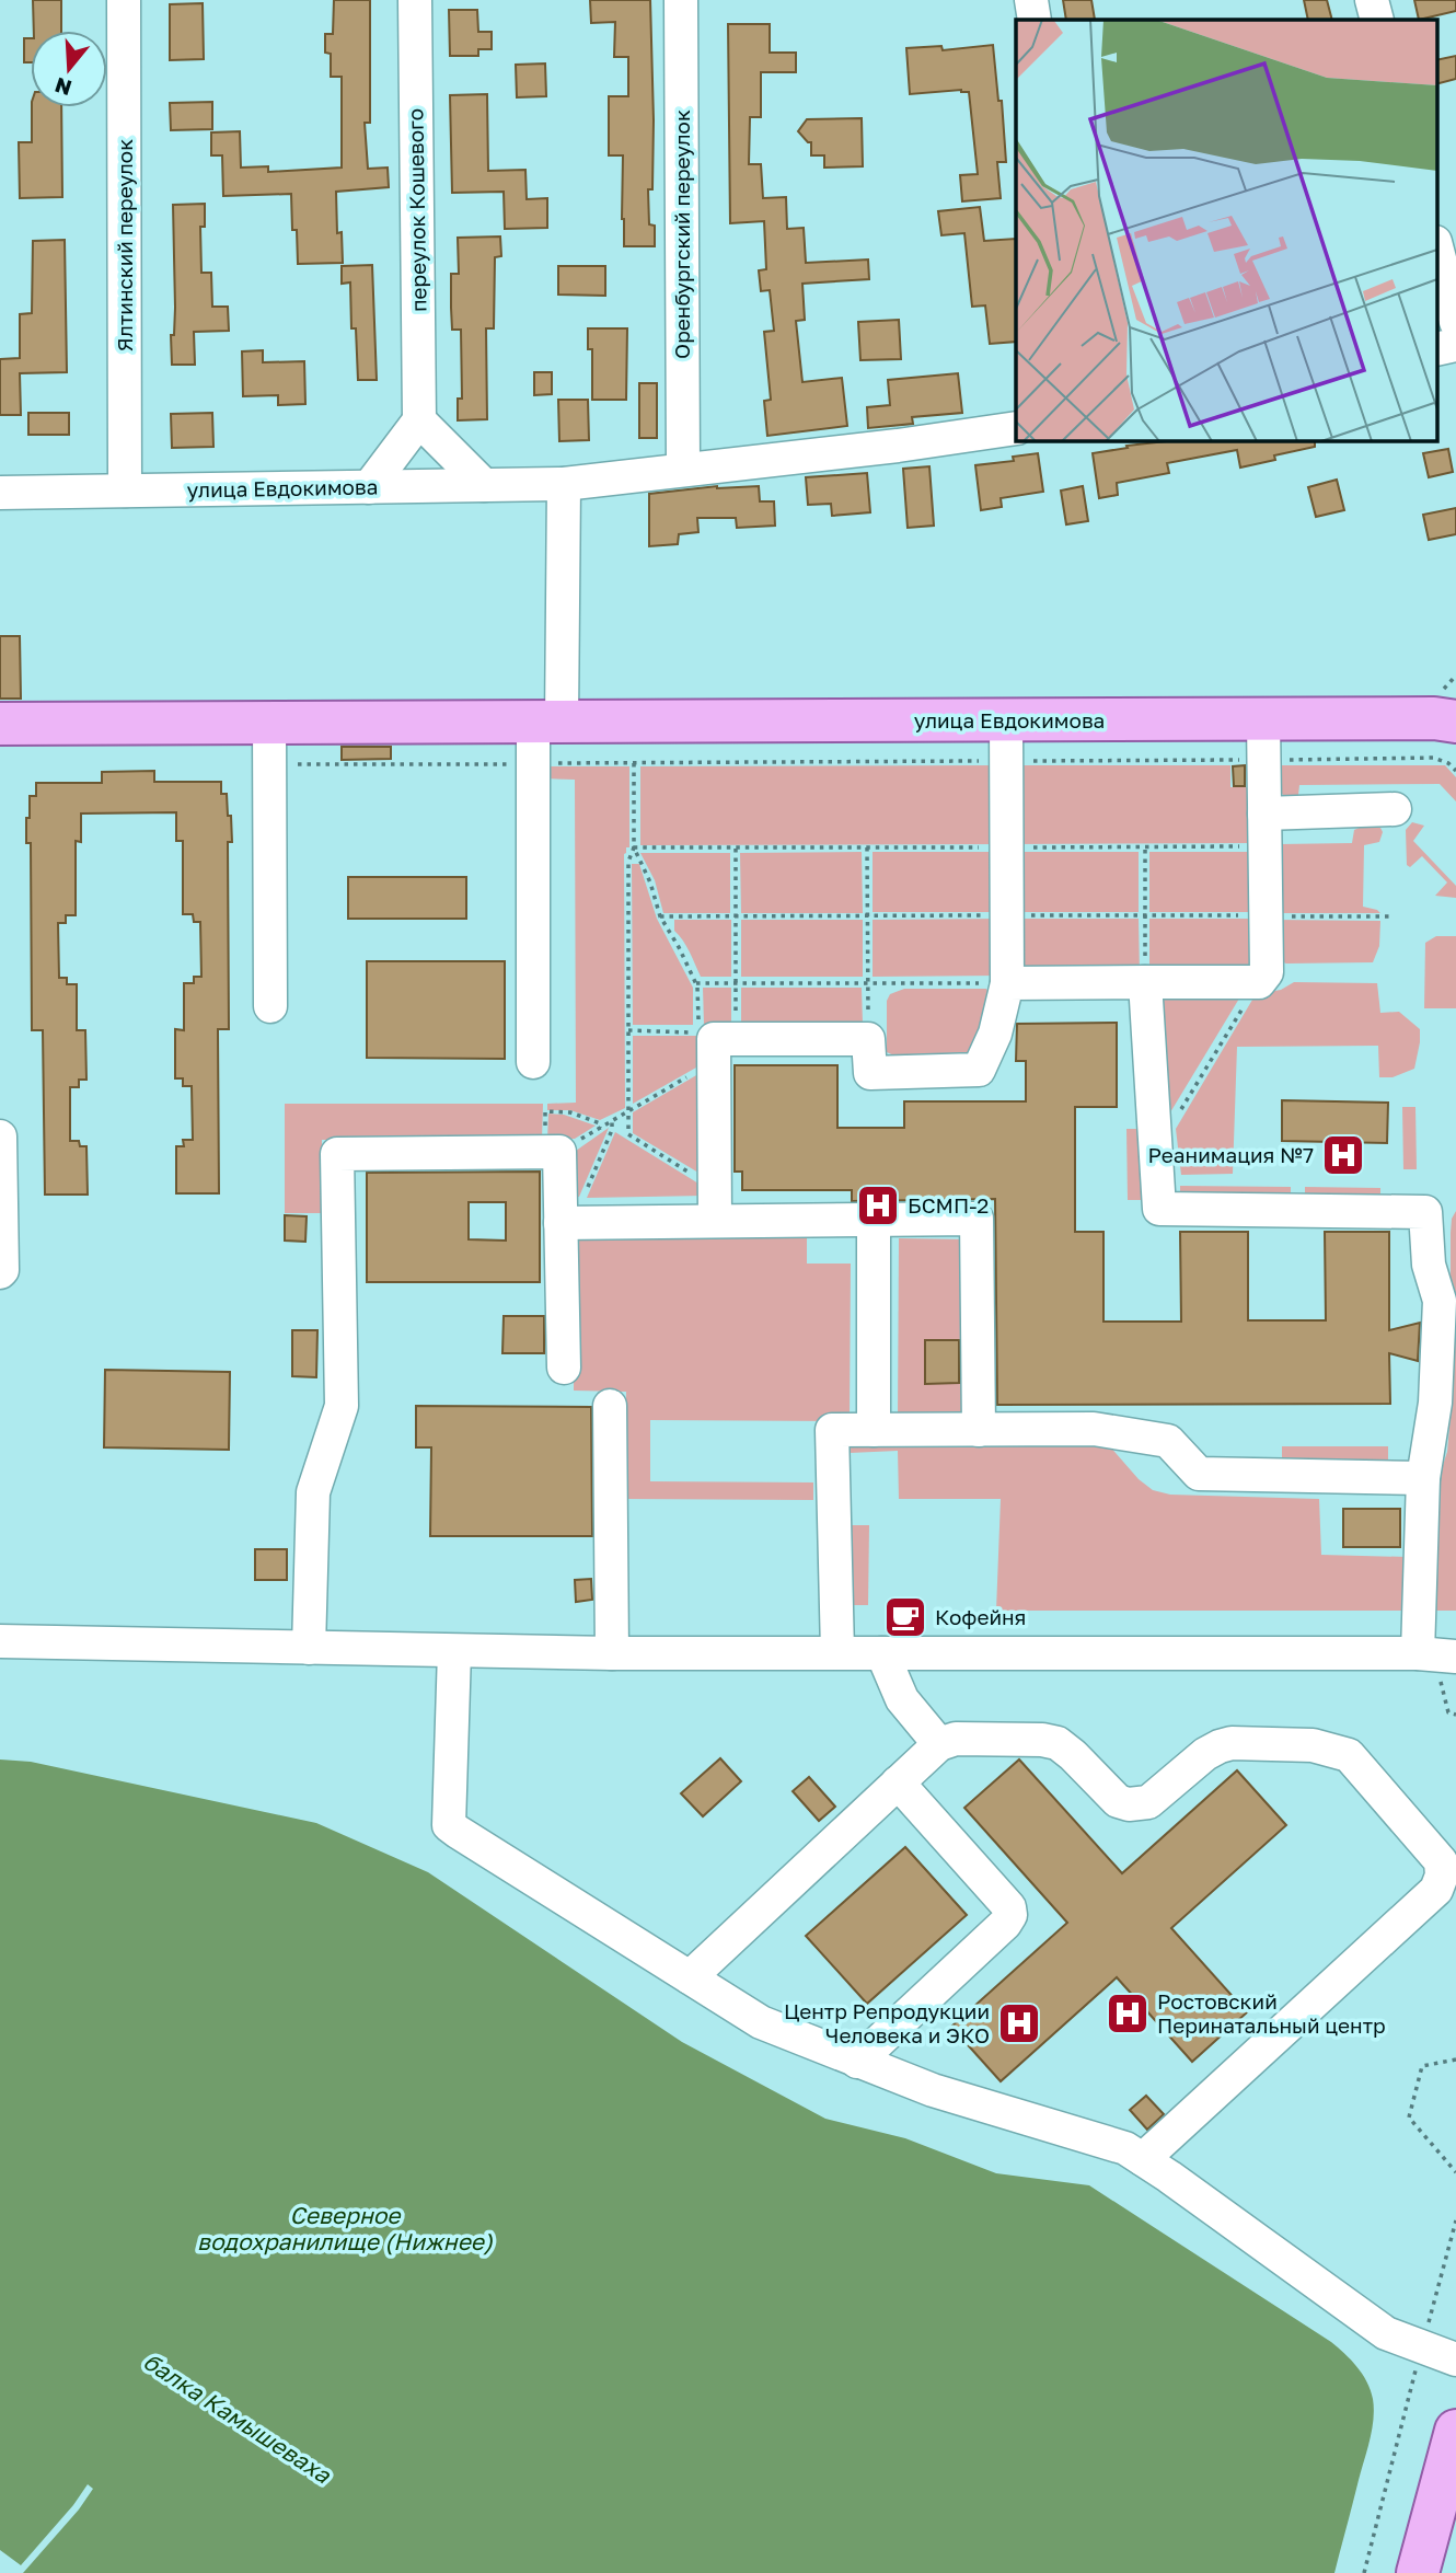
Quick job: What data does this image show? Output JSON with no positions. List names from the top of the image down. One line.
{"streets":{"main road":["улица Евдокимова"],"street":["переулок Кошевого","Оренбургский переулок","Ялтинский переулок"]},"crossings":[["Оренбургский переулок","улица Евдокимова"],["Ялтинский переулок","улица Евдокимова"]],"water":["Северное водохранилище (Нижнее)","балка Камышеваха"],"places":{"hospital":["Реанимация №7","БСМП-2","Ростовский Перинатальный центр","Центр Репродукции Человека и ЭКО"],"cafe":["Кофейня"]},"north":"bottom"}
